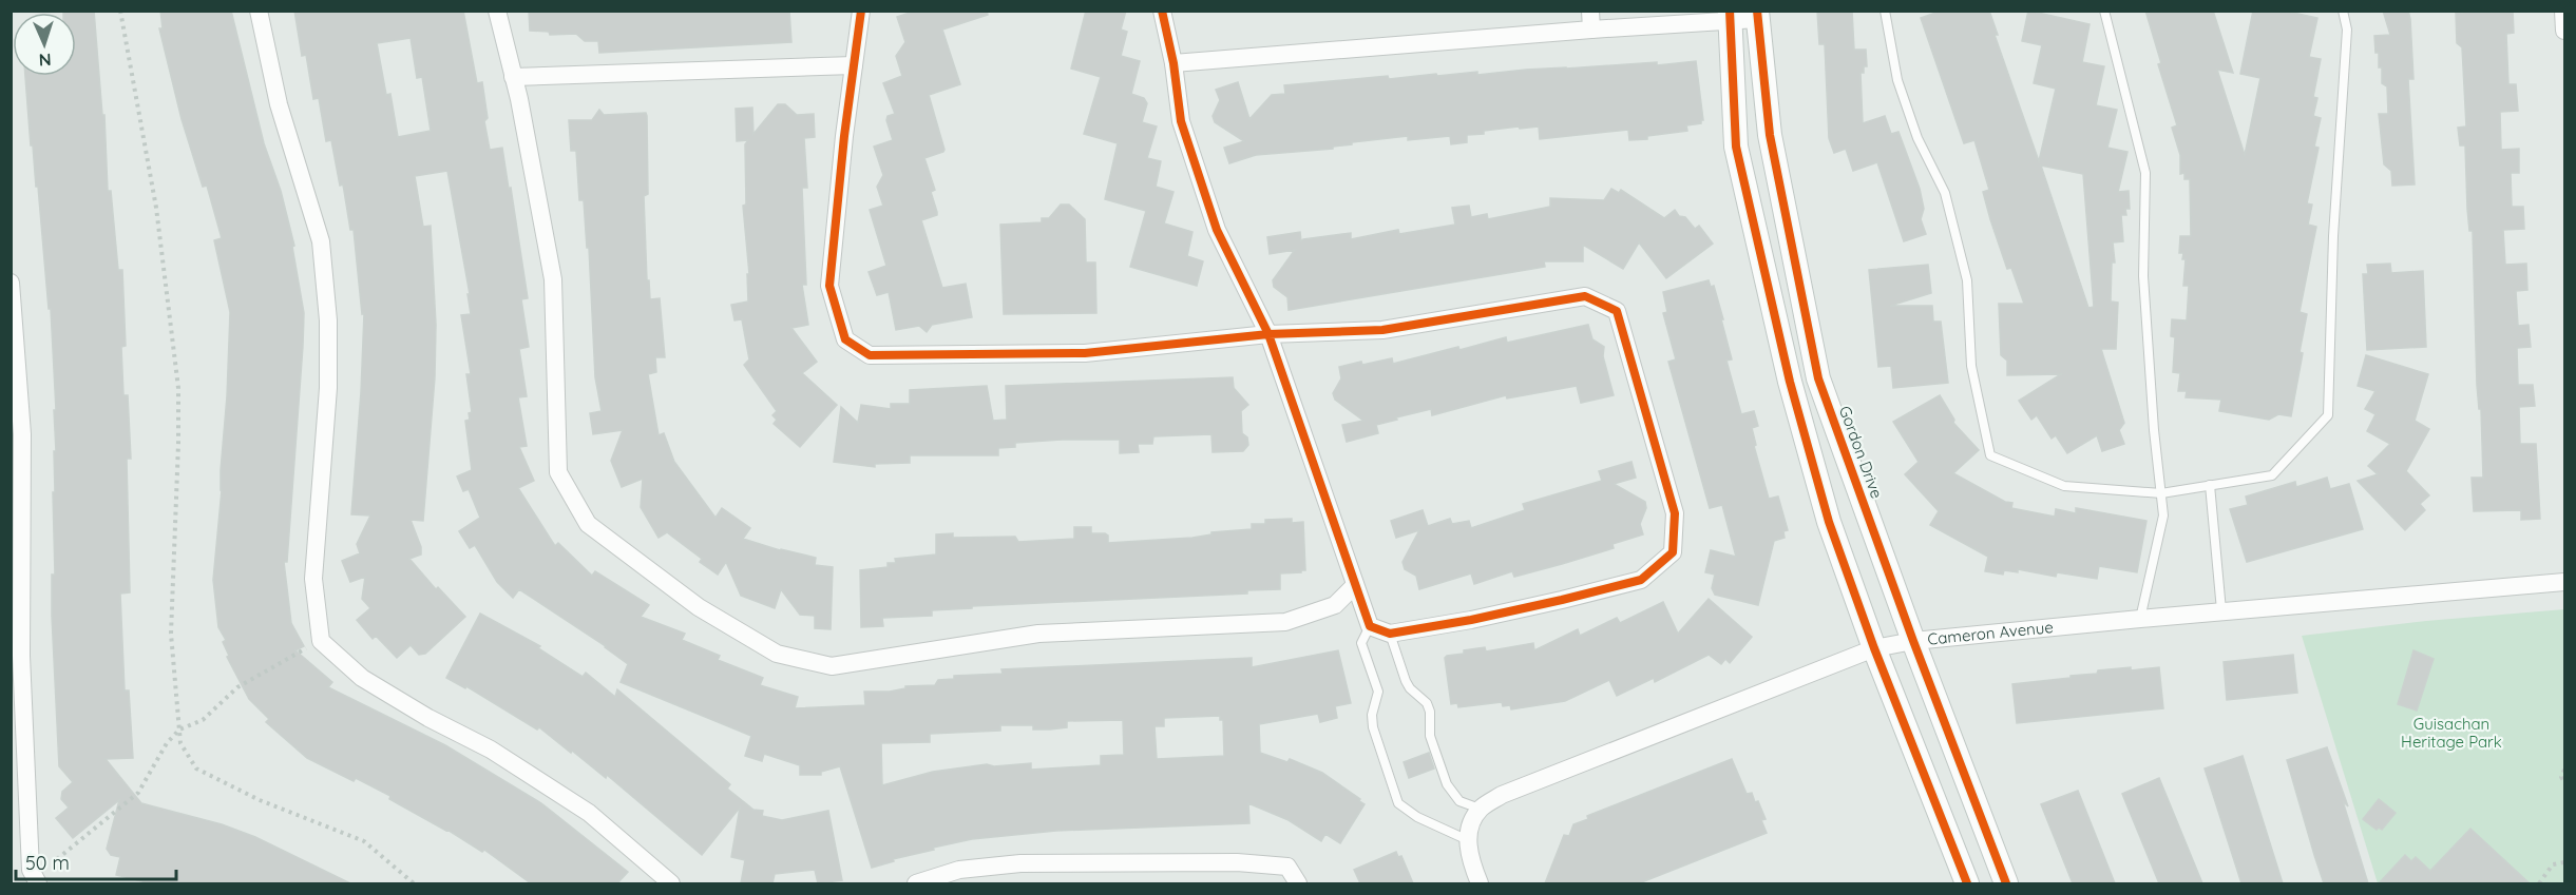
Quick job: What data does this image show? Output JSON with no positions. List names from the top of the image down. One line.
{"streets":{"main road":["Gordon Drive"],"street":["Cameron Avenue"]},"crossings":[["Gordon Drive","Cameron Avenue"]],"parks":["Guisachan Heritage Park"],"scale_bar":"50 m","north":"bottom"}
